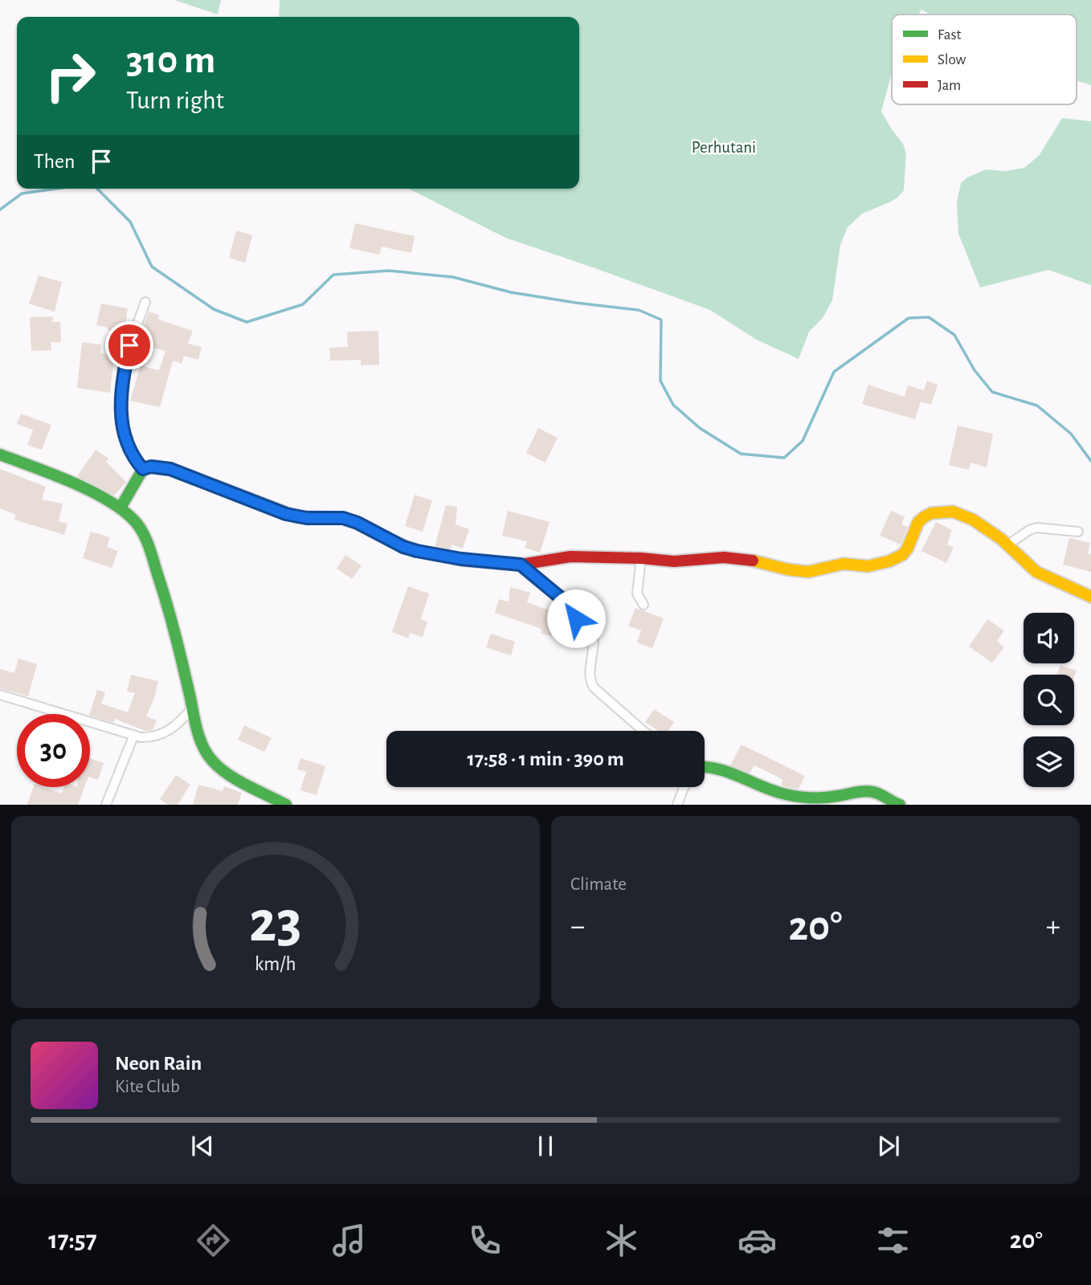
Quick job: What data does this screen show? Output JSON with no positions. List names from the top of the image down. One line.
{"parks":["Perhutani"],"legend":["Fast","Slow","Jam"],"page":{"turn":["310 m","Turn right"],"then":"Then","limit":"30","trip":"17:58 · 1 min · 390 m","tile":"Climate","heat":["−","20°","+"],"song":["Neon Rain","Kite Club"],"tabs":["17:57","20°"],"gauge":["23","km/h"]}}
